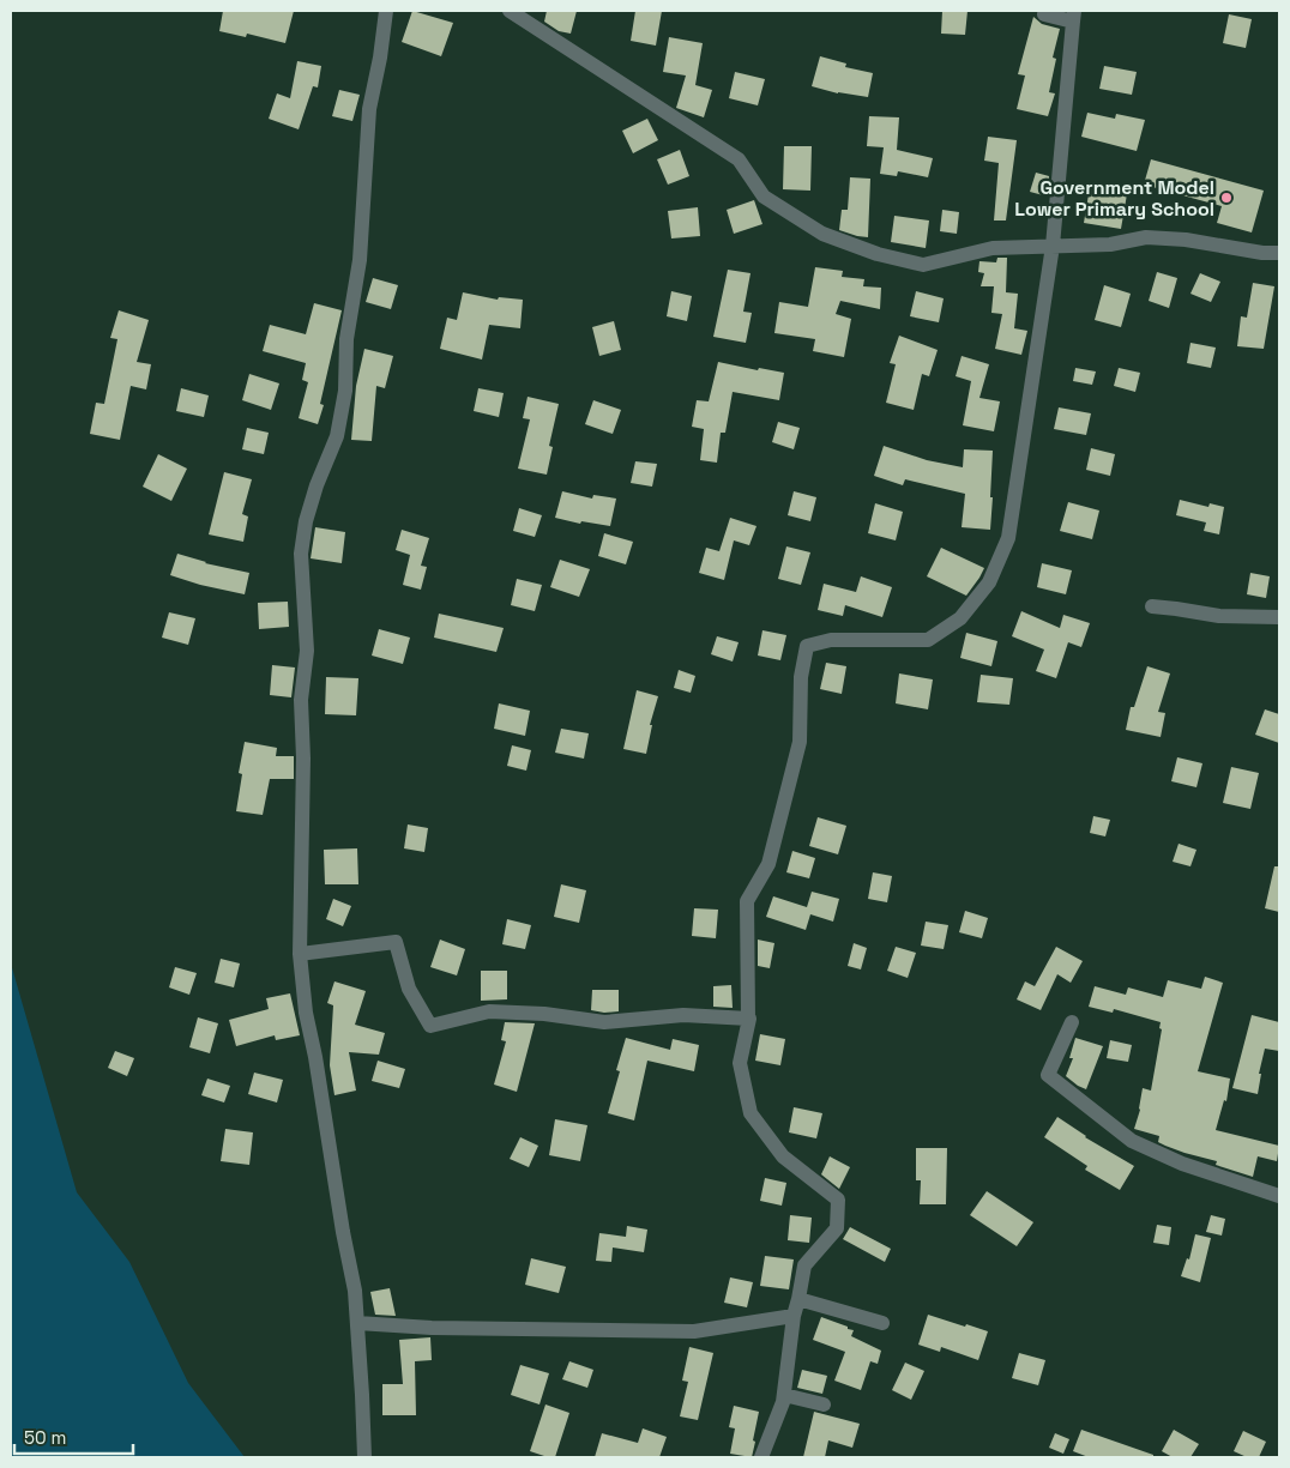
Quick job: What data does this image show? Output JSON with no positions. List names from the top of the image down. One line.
{"places":["Government Model Lower Primary School"],"scale_bar":"50 m"}
